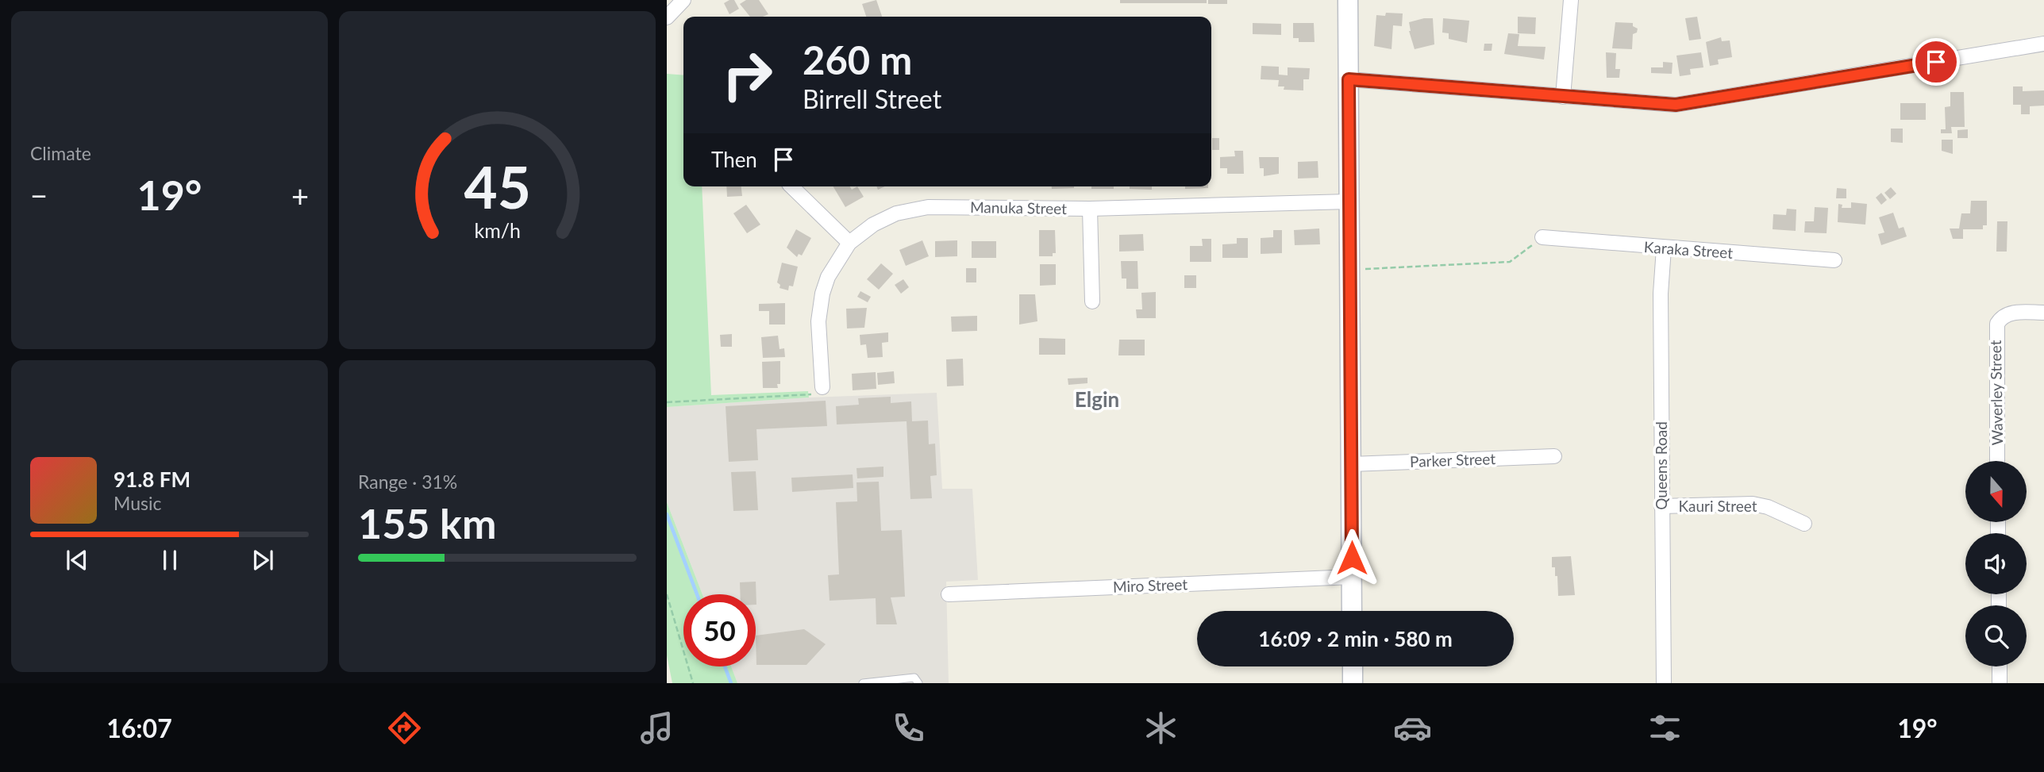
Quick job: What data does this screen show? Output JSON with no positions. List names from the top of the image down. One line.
{"streets":{"street":["Manuka Street","Karaka Street","Waverley Street","Parker Street","Queens Road","Kauri Street","Miro Street"]},"crossings":[["Karaka Street","Queens Road"],["Queens Road","Kauri Street"]],"districts":["Elgin"],"north":"bottom","page":{"tile":["Climate",["Range · 31%","155 km"]],"turn":["260 m","Birrell Street"],"then":"Then","heat":["−","19°","+"],"song":["91.8 FM","Music"],"limit":"50","trip":"16:09 · 2 min · 580 m","tabs":["16:07","19°"],"gauge":["45","km/h"]}}
